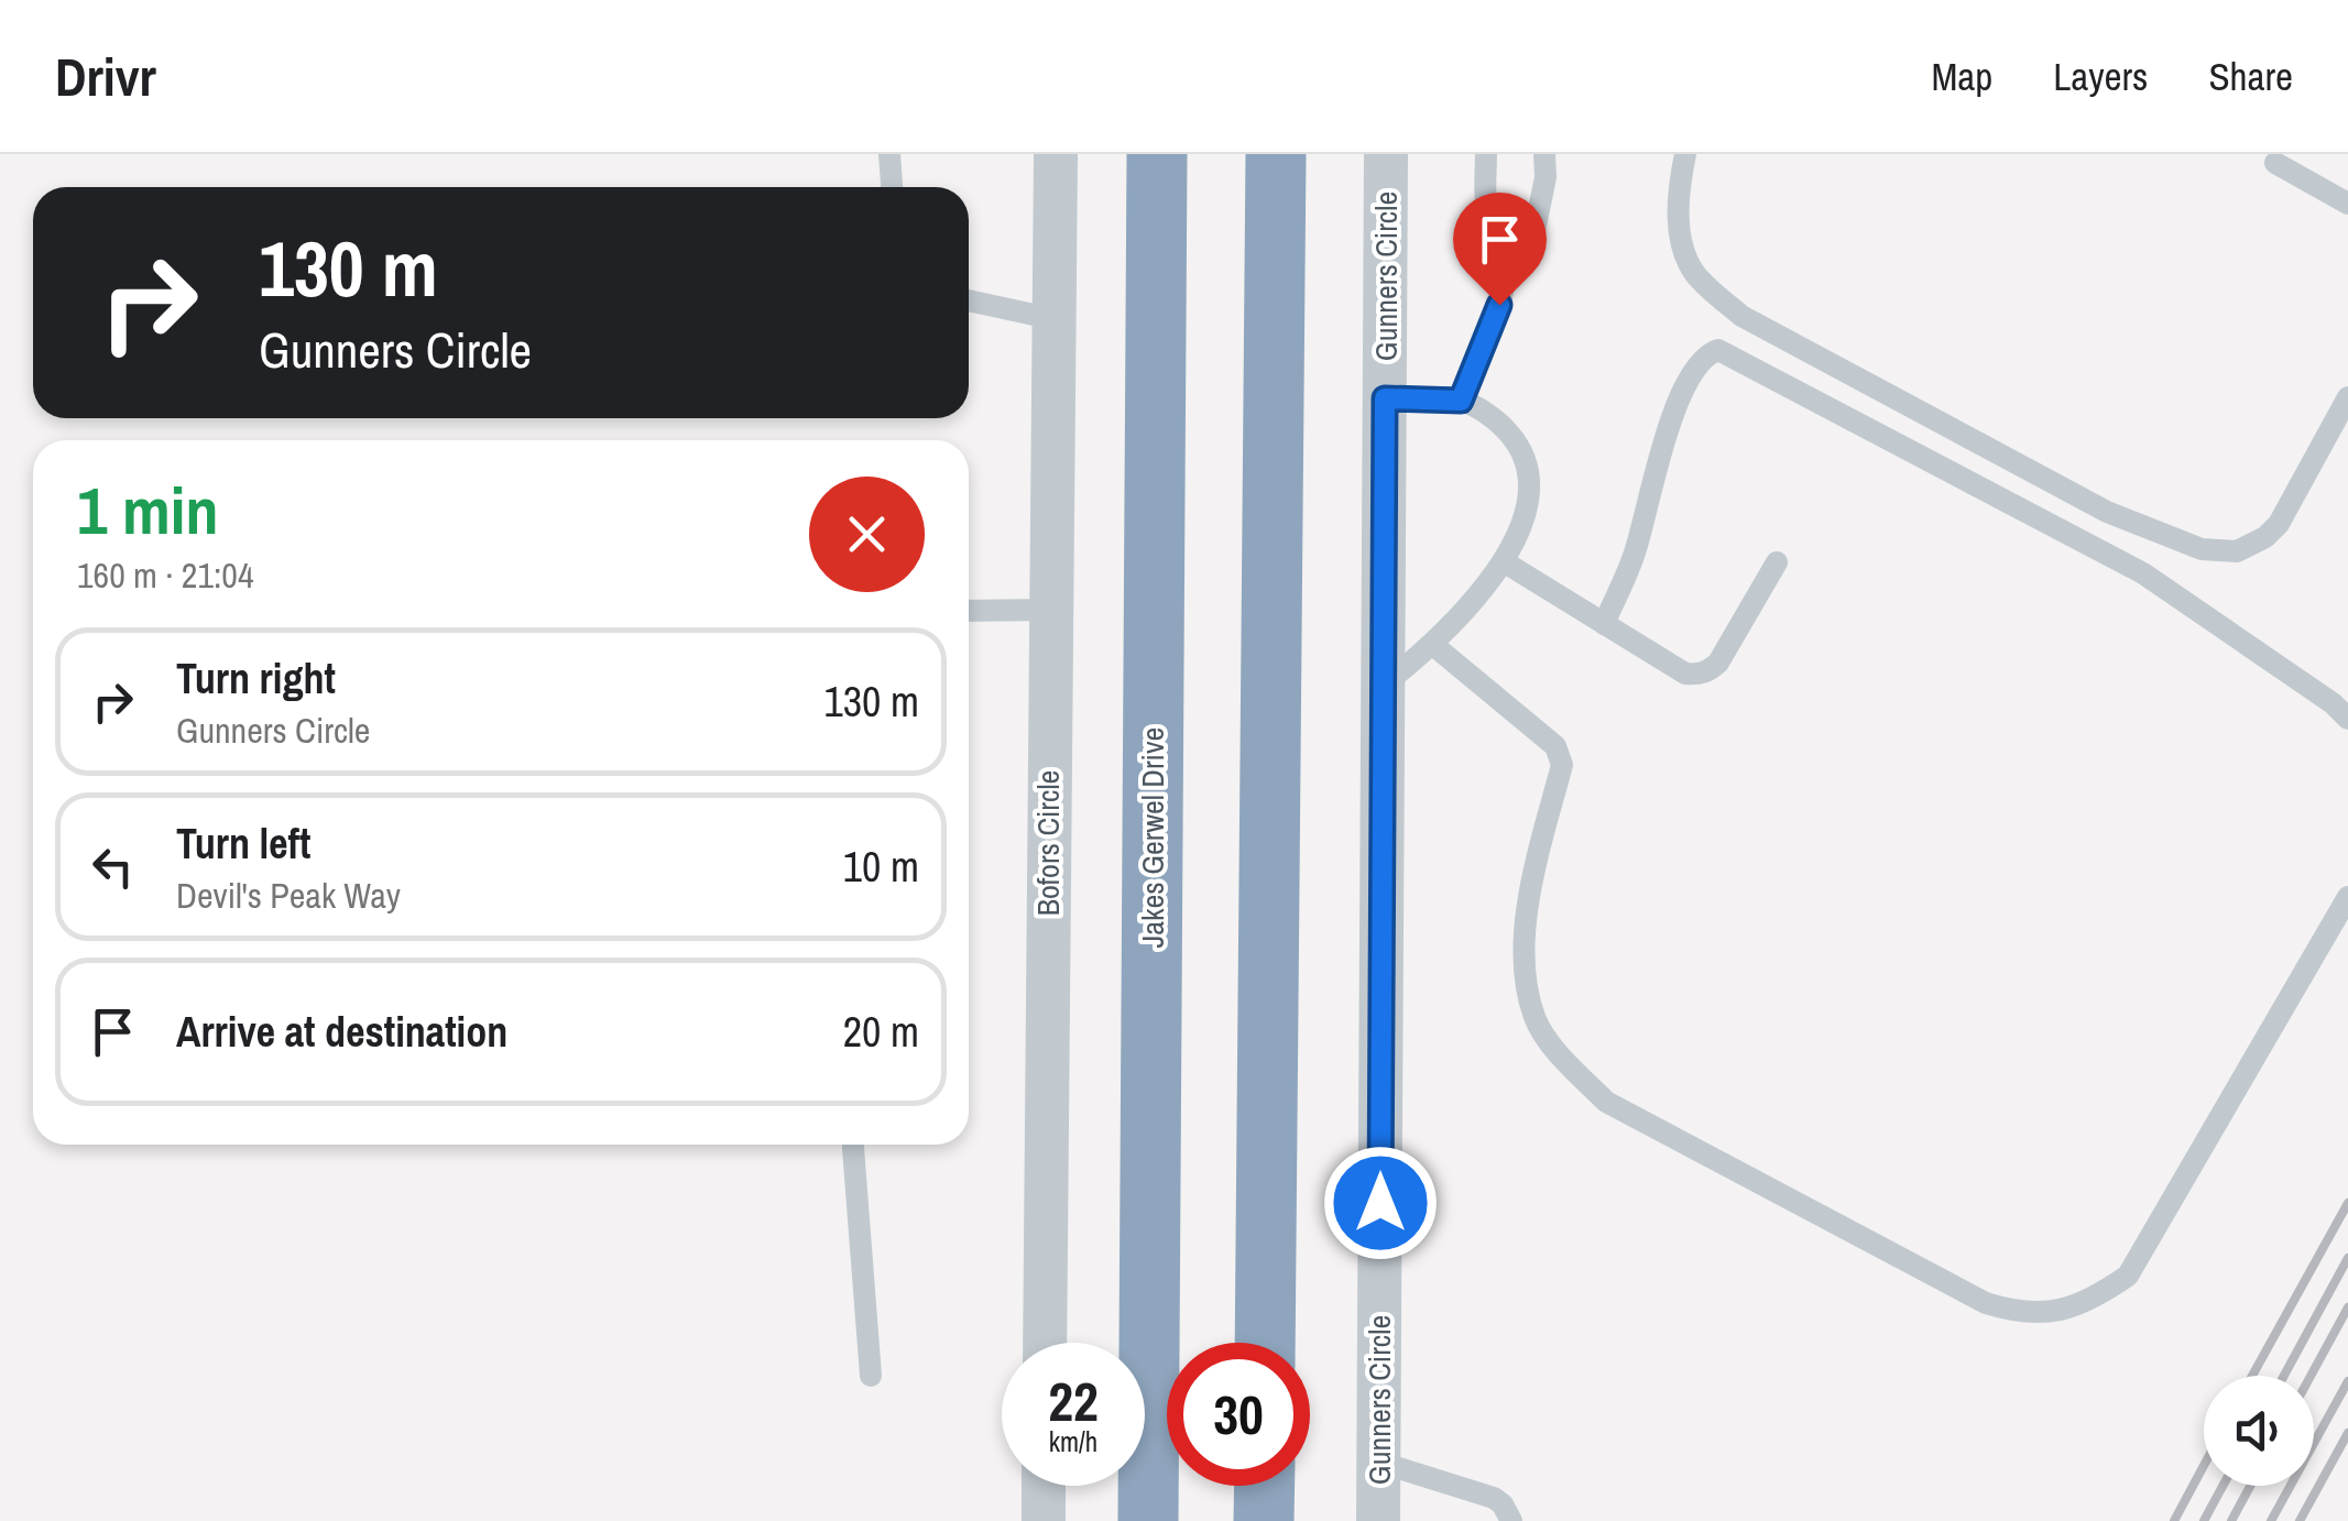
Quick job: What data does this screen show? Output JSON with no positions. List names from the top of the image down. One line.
{"streets":{"highway":["Jakes Gerwel Drive"],"street":["Gunners Circle","Bofors Circle"]},"page":{"header":"Drivr","nav":["Map","Layers","Share"],"turn":["130 m","Gunners Circle"],"heading":["1 min","160 m · 21:04"],"list":[{"name":"Turn right","note":"Gunners Circle","value":"130 m"},{"name":"Turn left","note":"Devil's Peak Way","value":"10 m"},{"name":"Arrive at destination","value":"20 m"}],"speed":"22 km/h","limit":"30"}}
